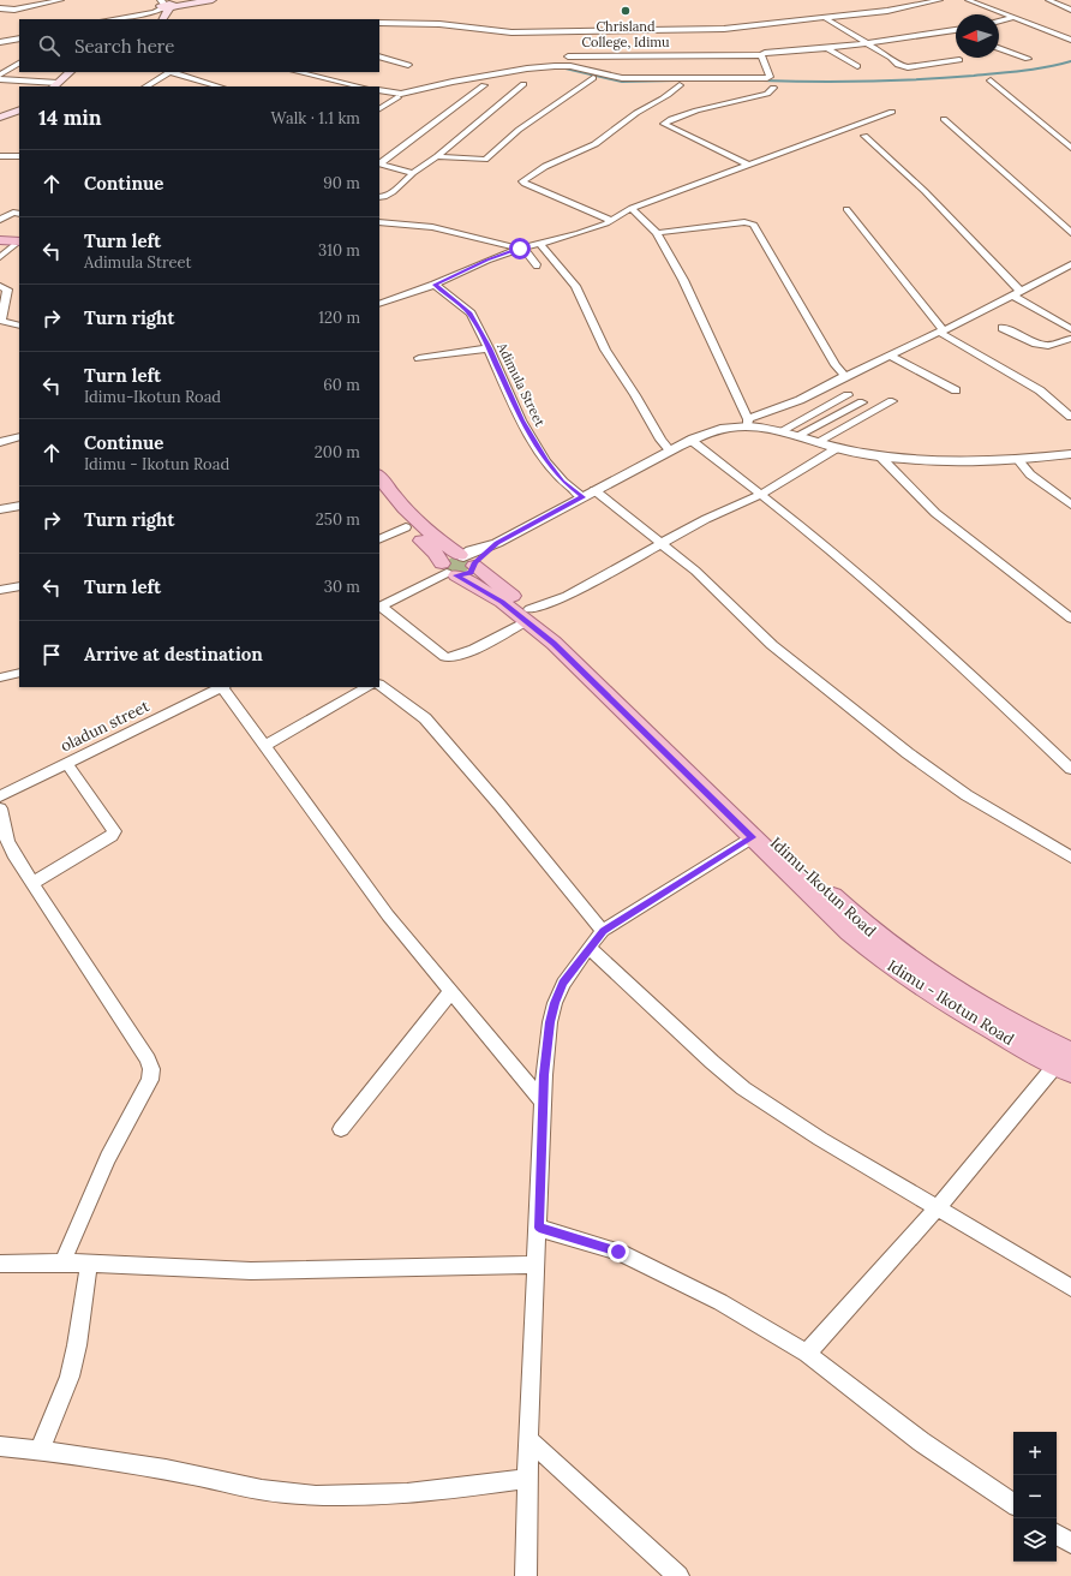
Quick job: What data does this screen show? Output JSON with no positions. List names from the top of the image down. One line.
{"streets":{"main road":["Idimu-Ikotun Road","Idimu - Ikotun Road"],"street":["Adimula Street","oladun street"]},"crossings":[["Idimu-Ikotun Road","Idimu - Ikotun Road"]],"places":["Chrisland College, Idimu"],"north":"left","page":{"search":"Search here","heading":["14 min","Walk · 1.1 km"],"list":[["Continue","90 m"],["Turn left","Adimula Street","310 m"],["Turn right","120 m"],["Turn left","Idimu-Ikotun Road","60 m"],["Continue","Idimu - Ikotun Road","200 m"],["Turn right","250 m"],["Turn left","30 m"],"Arrive at destination"],"map_buttons":["+","−"]}}
